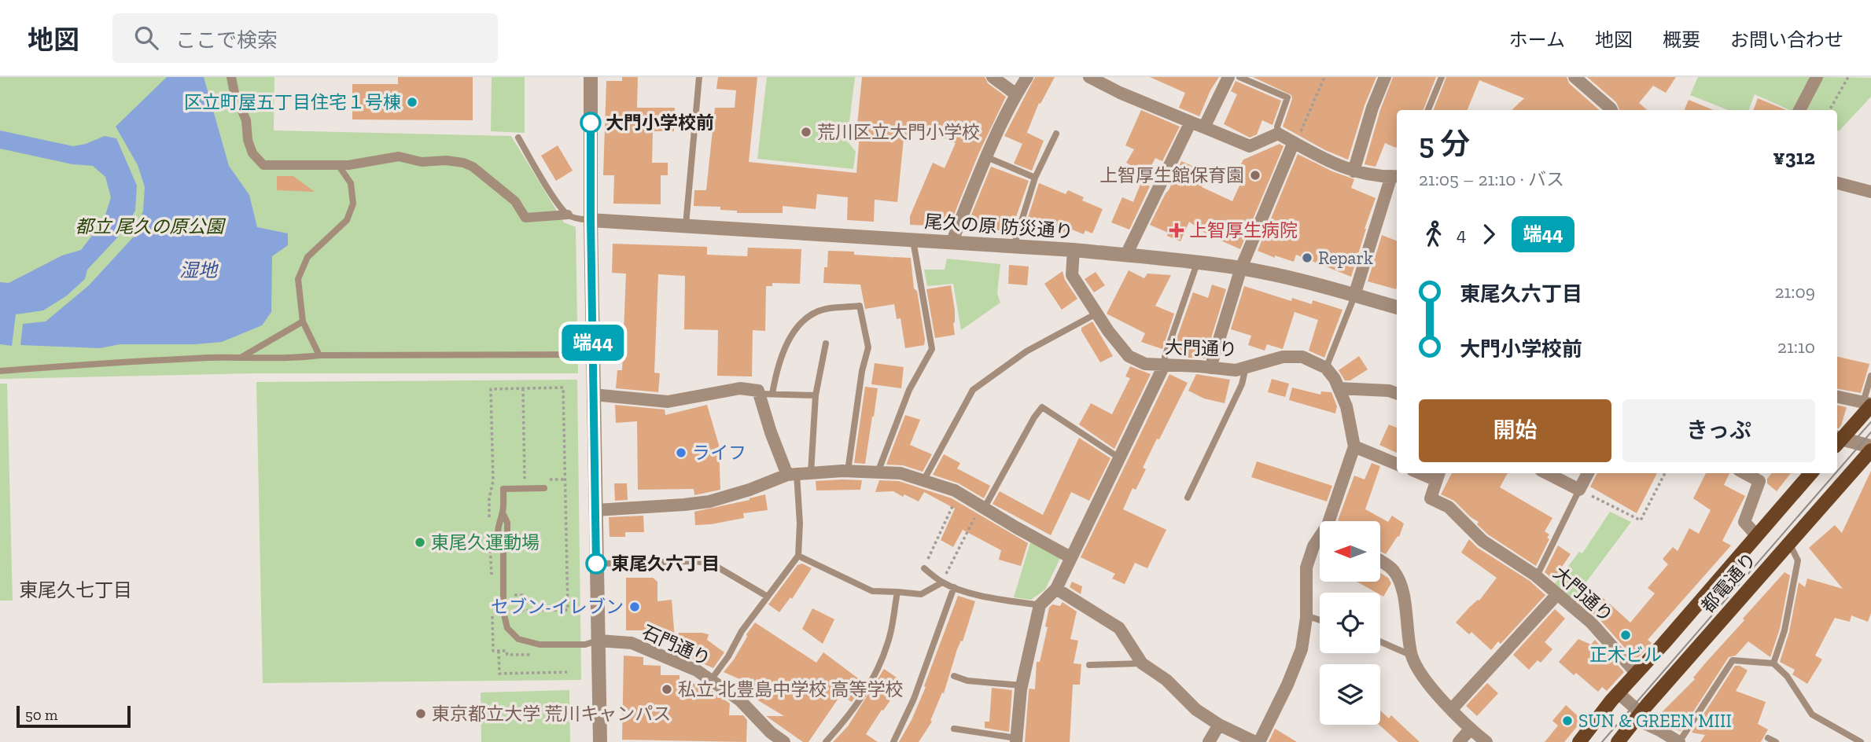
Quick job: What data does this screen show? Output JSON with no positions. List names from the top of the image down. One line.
{"streets":{"main road":["都電通り"],"street":["尾久の原 防災通り","大門通り","石門通り"]},"crossings":[["尾久の原 防災通り","大門通り"],["大門通り","都電通り"]],"districts":["東尾久七丁目"],"water":["湿地"],"parks":["都立 尾久の原公園"],"places":{"other":["区立町屋五丁目住宅１号棟","大門小学校前","荒川区立大門小学校","上智厚生館保育園","Repark","ライフ","東尾久運動場","東尾久六丁目","セブン-イレブン","正木ビル","私立 北豊島中学校 高等学校","東京都立大学 荒川キャンパス","SUN & GREEN MIII"],"health":["上智厚生病院"]},"lines":["bus line 端44"],"scale_bar":"50 m","north":"left","page":{"header":"地図","search":"ここで検索","nav":["ホーム","地図","概要","お問い合わせ"],"on_map":"端44","heading":["5 分","21:05 – 21:10 · バス","¥312"],"legs":["4","端44"],"list":[{"name":"東尾久六丁目","value":"21:09"},{"name":"大門小学校前","value":"21:10"}],"buttons":["開始","きっぷ"],"scale":"50 m"}}
